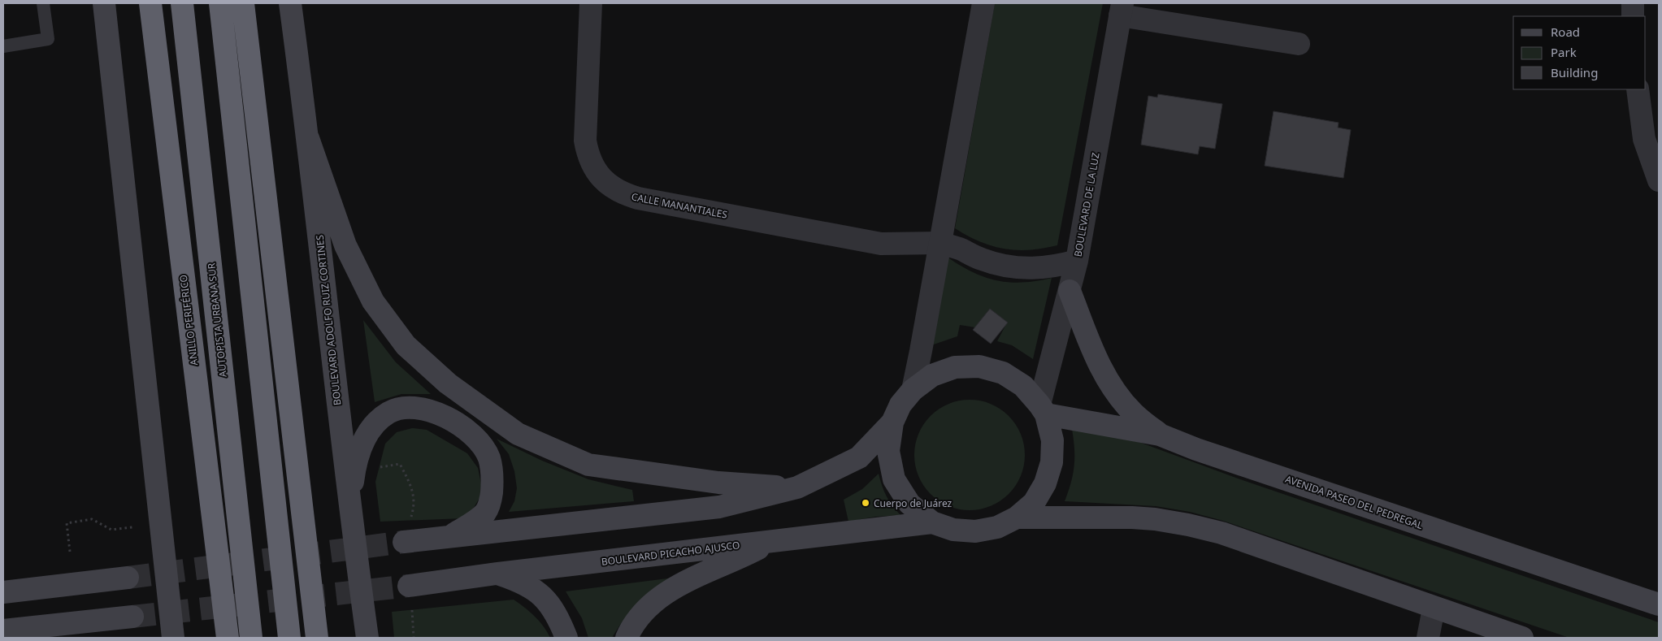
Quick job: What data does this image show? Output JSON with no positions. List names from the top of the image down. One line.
{"streets":{"highway":["ANILLO PERIFÉRICO","AUTOPISTA URBANA SUR"],"main road":["BOULEVARD ADOLFO RUIZ CORTINES","AVENIDA PASEO DEL PEDREGAL","BOULEVARD PICACHO AJUSCO"],"street":["BOULEVARD DE LA LUZ","CALLE MANANTIALES"]},"crossings":[["BOULEVARD DE LA LUZ","CALLE MANANTIALES"],["BOULEVARD DE LA LUZ","AVENIDA PASEO DEL PEDREGAL"]],"places":["Cuerpo de Juárez"],"legend":["Road","Park","Building"]}
